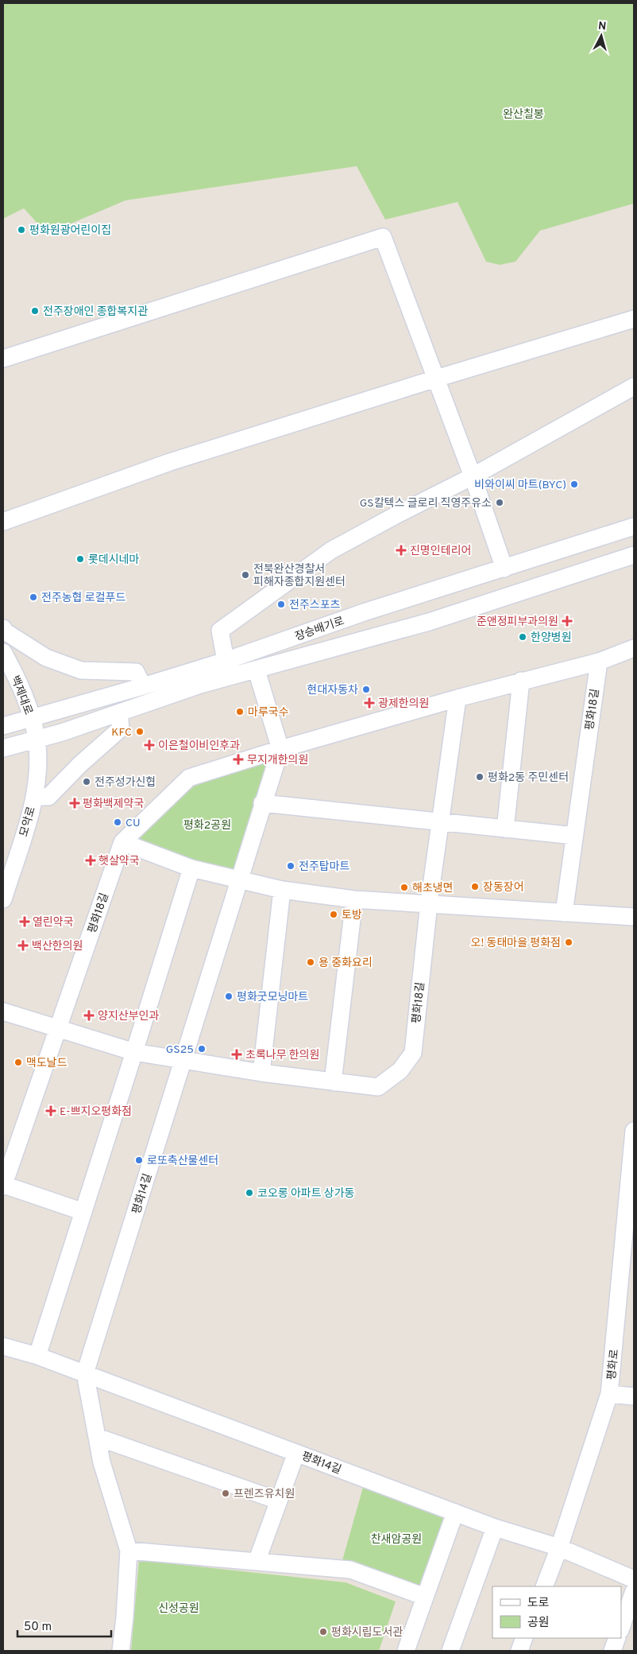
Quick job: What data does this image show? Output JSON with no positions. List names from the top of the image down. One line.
{"streets":{"street":["장승배기로","백제대로","평화18길","모악로","평화14길","평화로"]},"crossings":[["장승배기로","백제대로"],["장승배기로","모악로"],["백제대로","모악로"],["평화14길","평화로"]],"parks":["완산칠봉","평화2공원","찬새암공원","신성공원"],"places":{"other":["평화원광어린이집","전주장애인 종합복지관","비와이씨 마트(BYC)","GS칼텍스 글로리 직영주유소","롯데시네마","전북완산경찰서 피해자종합지원센터","전주농협 로컬푸드","전주스포츠","한양병원","현대자동차","마루국수","KFC","평화2동 주민센터","전주성가신협","CU","전주탑마트","장동장어","해초냉면","토방","오! 동태마을 평화점","용 중화요리","평화굿모닝마트","GS25","맥도날드","로또축산물센터","코오롱 아파트 상가동","프렌즈유치원","평화시립도서관"],"health":["진명인테리어","준앤정피부과의원","광제한의원","이은철이비인후과","무지개한의원","평화백제약국","햇살약국","열린약국","백산한의원","양지산부인과","초록나무 한의원","E-쁘지오평화점"]},"legend":["도로","공원"],"scale_bar":"50 m","north":"top"}
